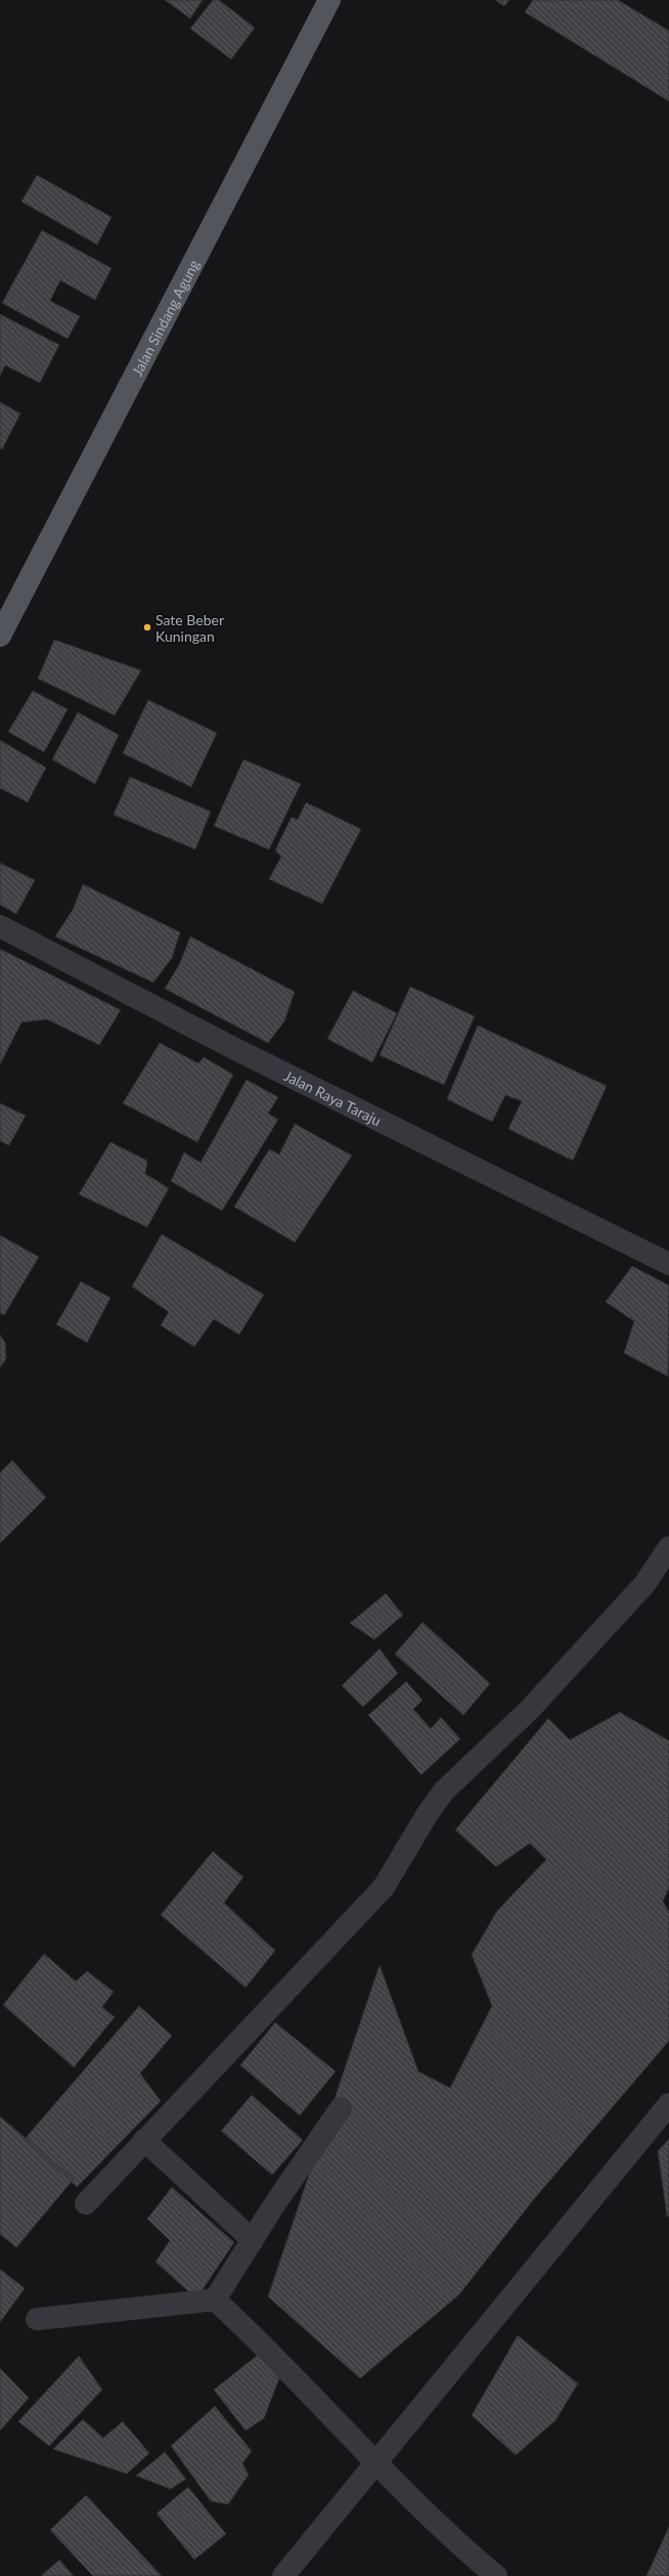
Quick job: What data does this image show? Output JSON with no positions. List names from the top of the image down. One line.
{"streets":{"main road":["Jalan Sindang Agung"],"street":["Jalan Raya Taraju"]},"places":["Sate Beber Kuningan"]}
